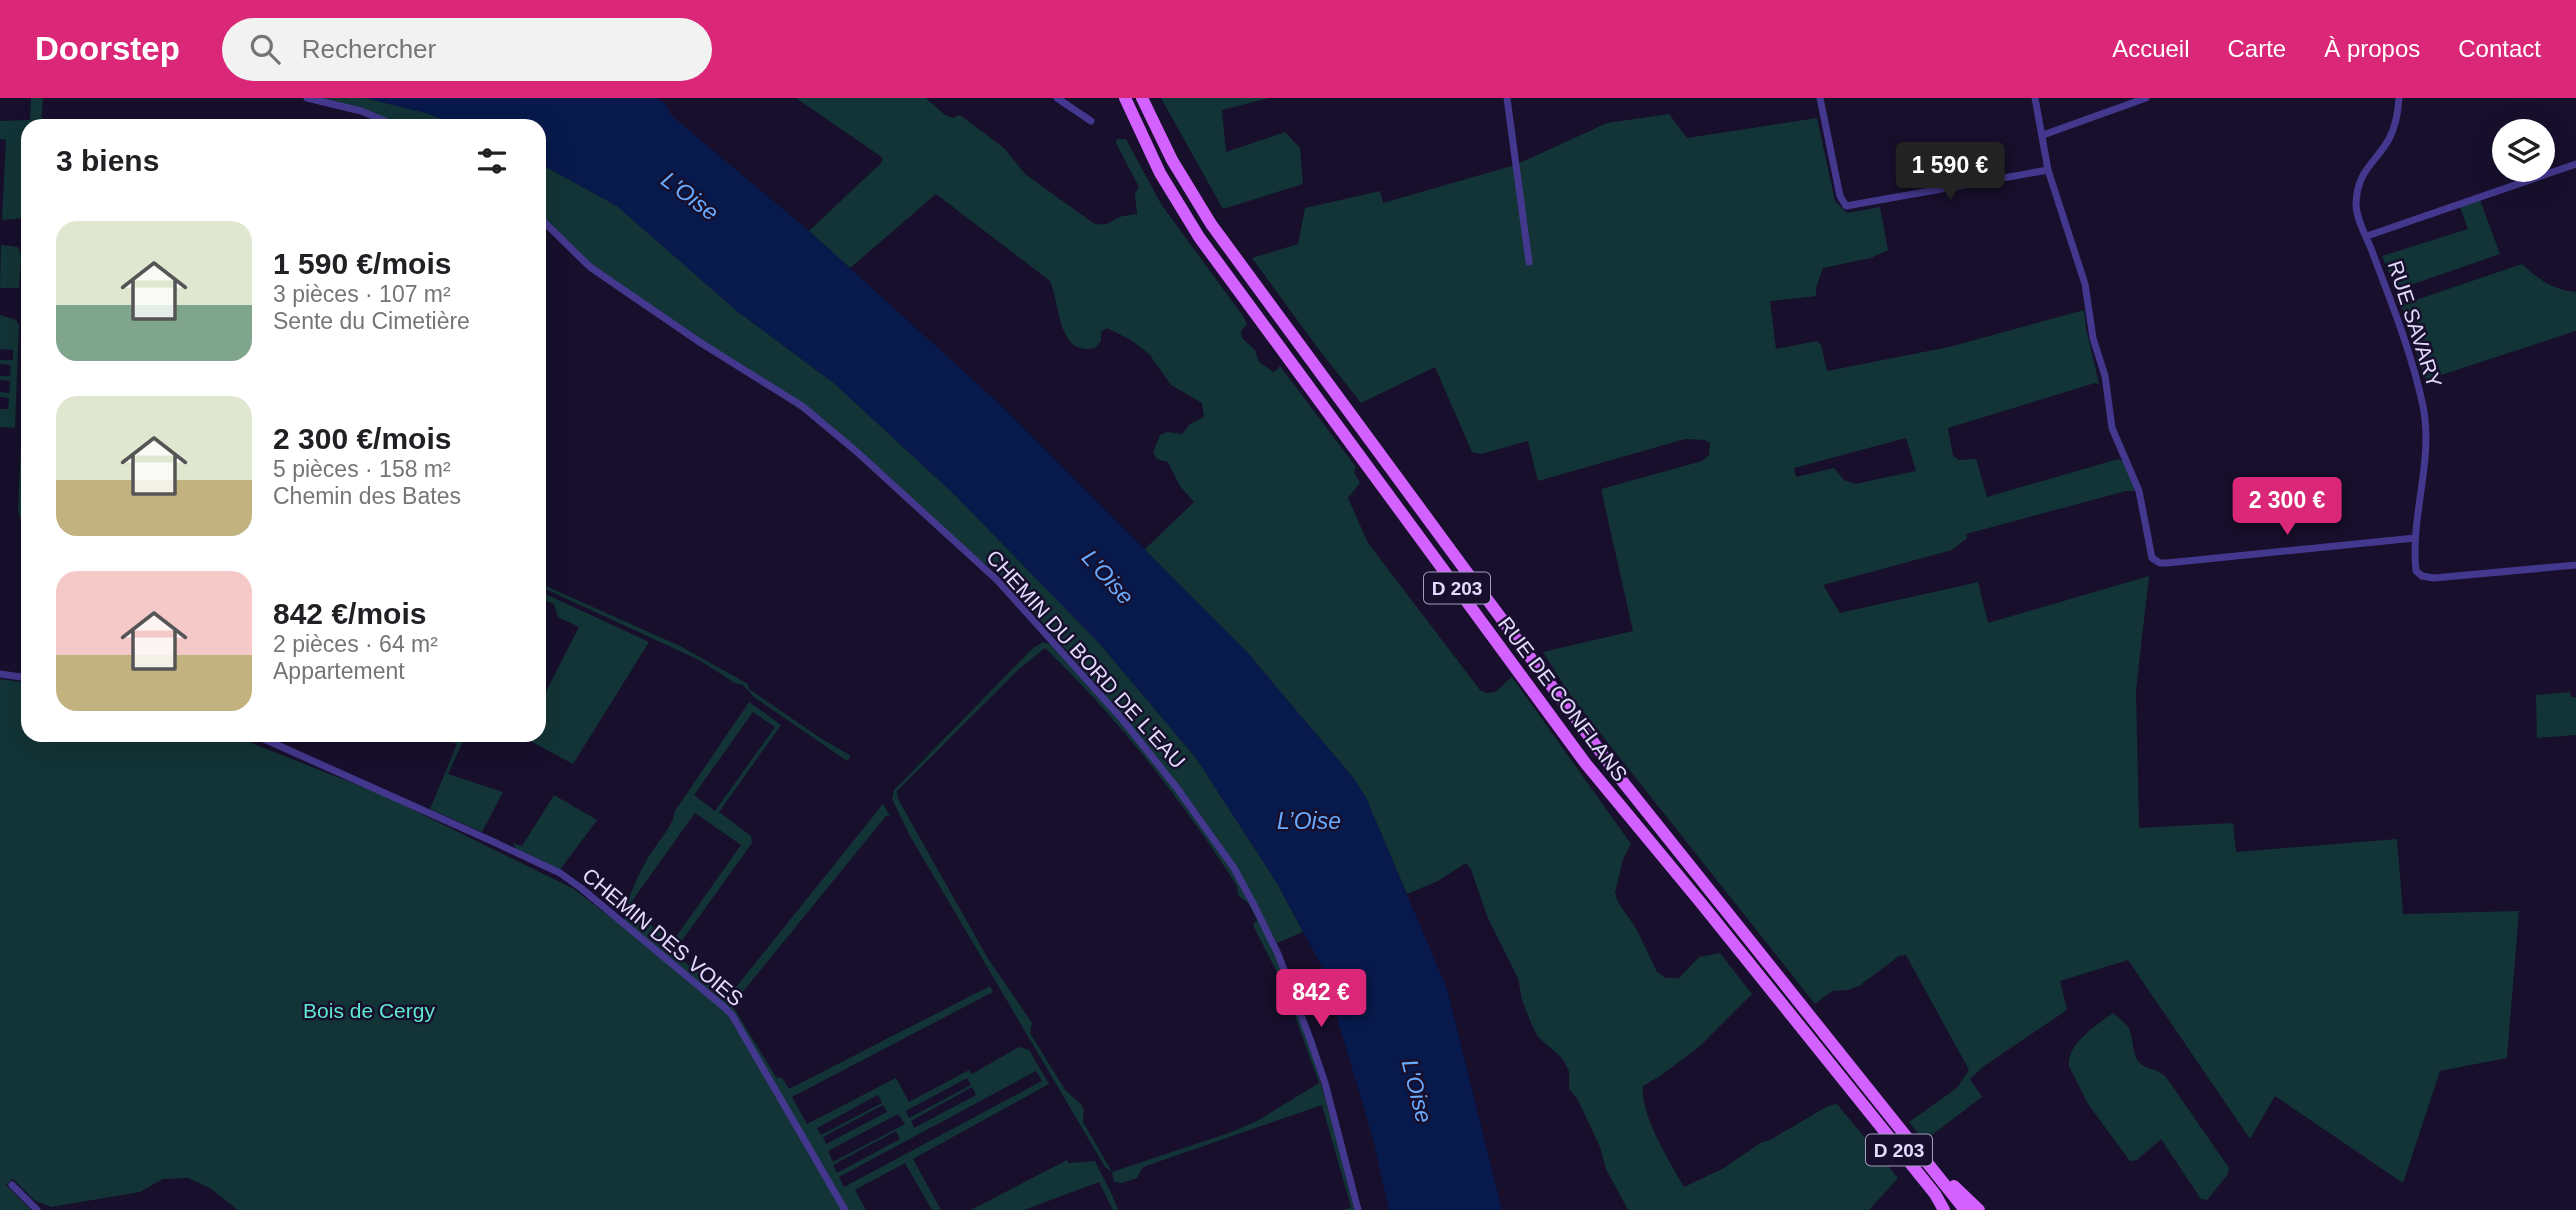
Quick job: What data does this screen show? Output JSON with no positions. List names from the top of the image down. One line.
{"streets":{"main road":["D 203","RUE DE CONFLANS"],"street":["RUE SAVARY","CHEMIN DU BORD DE L'EAU","CHEMIN DES VOIES"]},"crossings":[["D 203","RUE DE CONFLANS"]],"water":["L'Oise","L’Oise"],"parks":["Bois de Cergy"],"page":{"header":"Doorstep","search":"Rechercher","nav":["Accueil","Carte","À propos","Contact"],"heading":"3 biens","price":["1 590 €","2 300 €","842 €"],"list":[{"name":"1 590 €/mois","note":"3 pièces · 107 m² · Sente du Cimetière"},{"name":"2 300 €/mois","note":"5 pièces · 158 m² · Chemin des Bates"},{"name":"842 €/mois","note":"2 pièces · 64 m² · Appartement"}]}}
